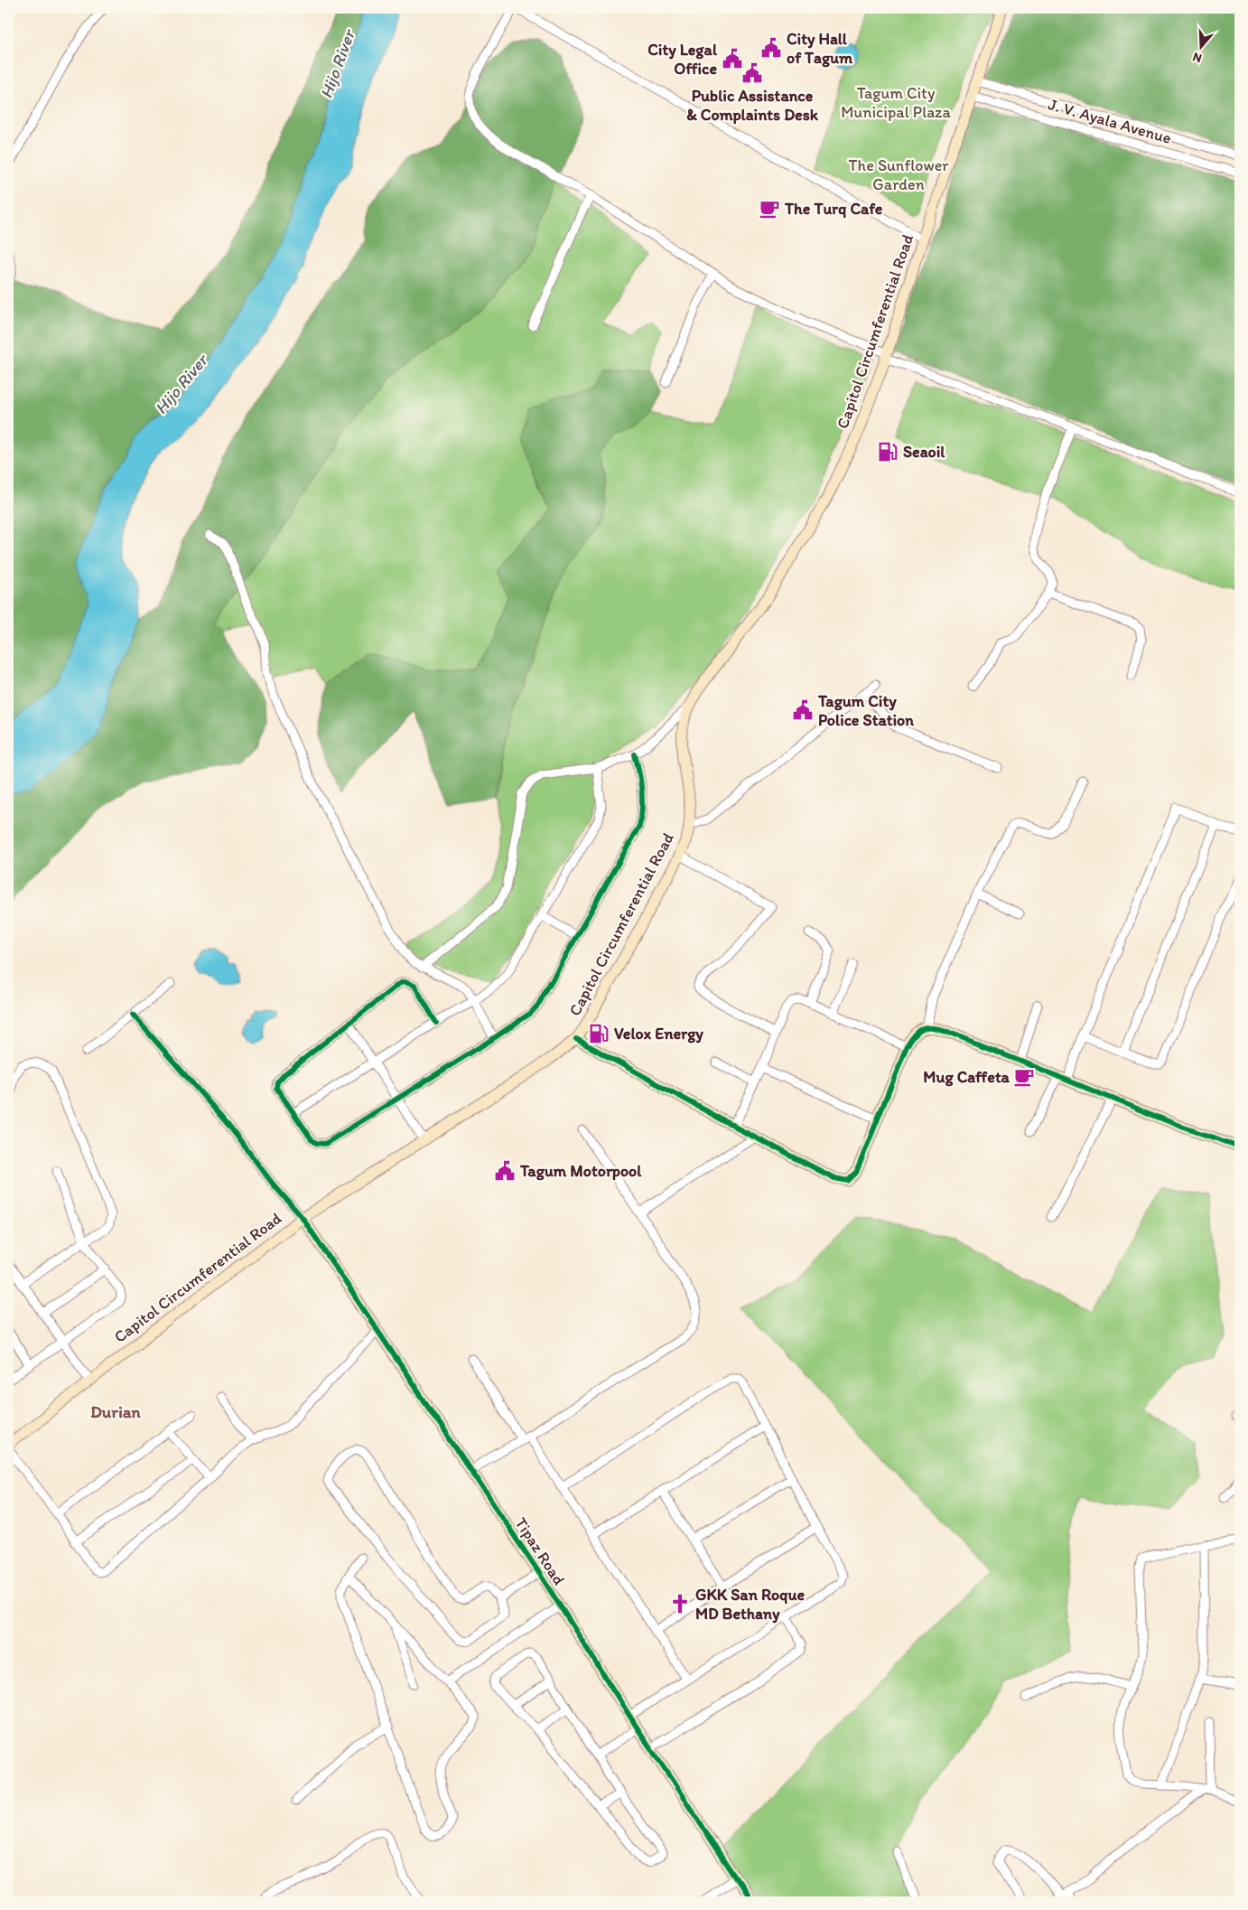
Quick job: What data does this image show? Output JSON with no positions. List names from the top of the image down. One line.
{"streets":{"main road":["Capitol Circumferential Road","Tipaz Road"],"street":["J. V. Ayala Avenue"]},"crossings":[["J. V. Ayala Avenue","Capitol Circumferential Road"],["Capitol Circumferential Road","Tipaz Road"]],"districts":["Durian"],"water":["Hijo River"],"parks":["Tagum City Municipal Plaza","The Sunflower Garden"],"places":{"public building":["City Hall of Tagum","City Legal Office","Public Assistance & Complaints Desk","Tagum City Police Station","Tagum Motorpool"],"cafe":["The Turq Cafe","Mug Caffeta"],"fuel station":["Seaoil","Velox Energy"],"church":["GKK San Roque MD Bethany"]},"north":"bottom"}
